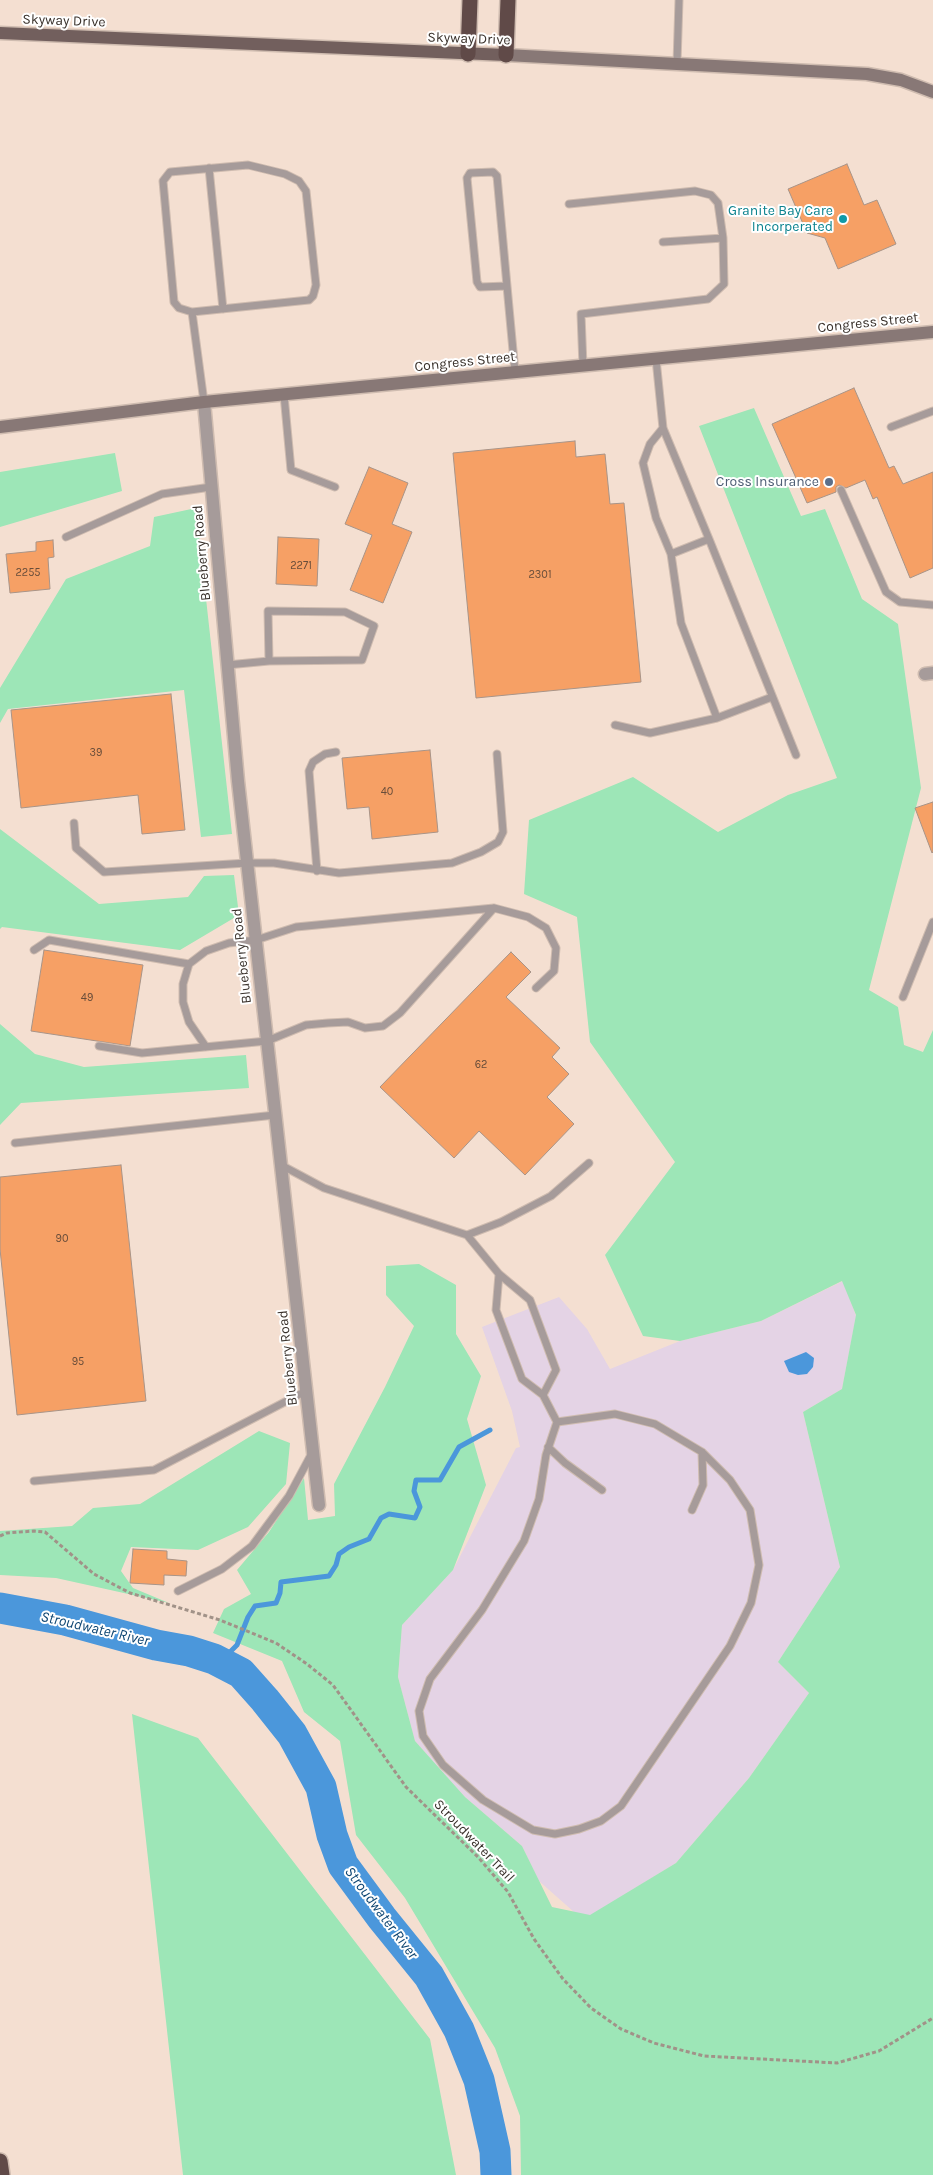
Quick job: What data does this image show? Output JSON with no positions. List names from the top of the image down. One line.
{"streets":{"main road":["Skyway Drive","Congress Street"],"street":["Blueberry Road"],"path":["Stroudwater Trail"]},"crossings":[["Congress Street","Blueberry Road"]],"water":["Stroudwater River"],"places":["Granite Bay Care Incorperated","Cross Insurance"],"house_numbers":["2271","2255","2301","39","40","49","62","90","95"]}
